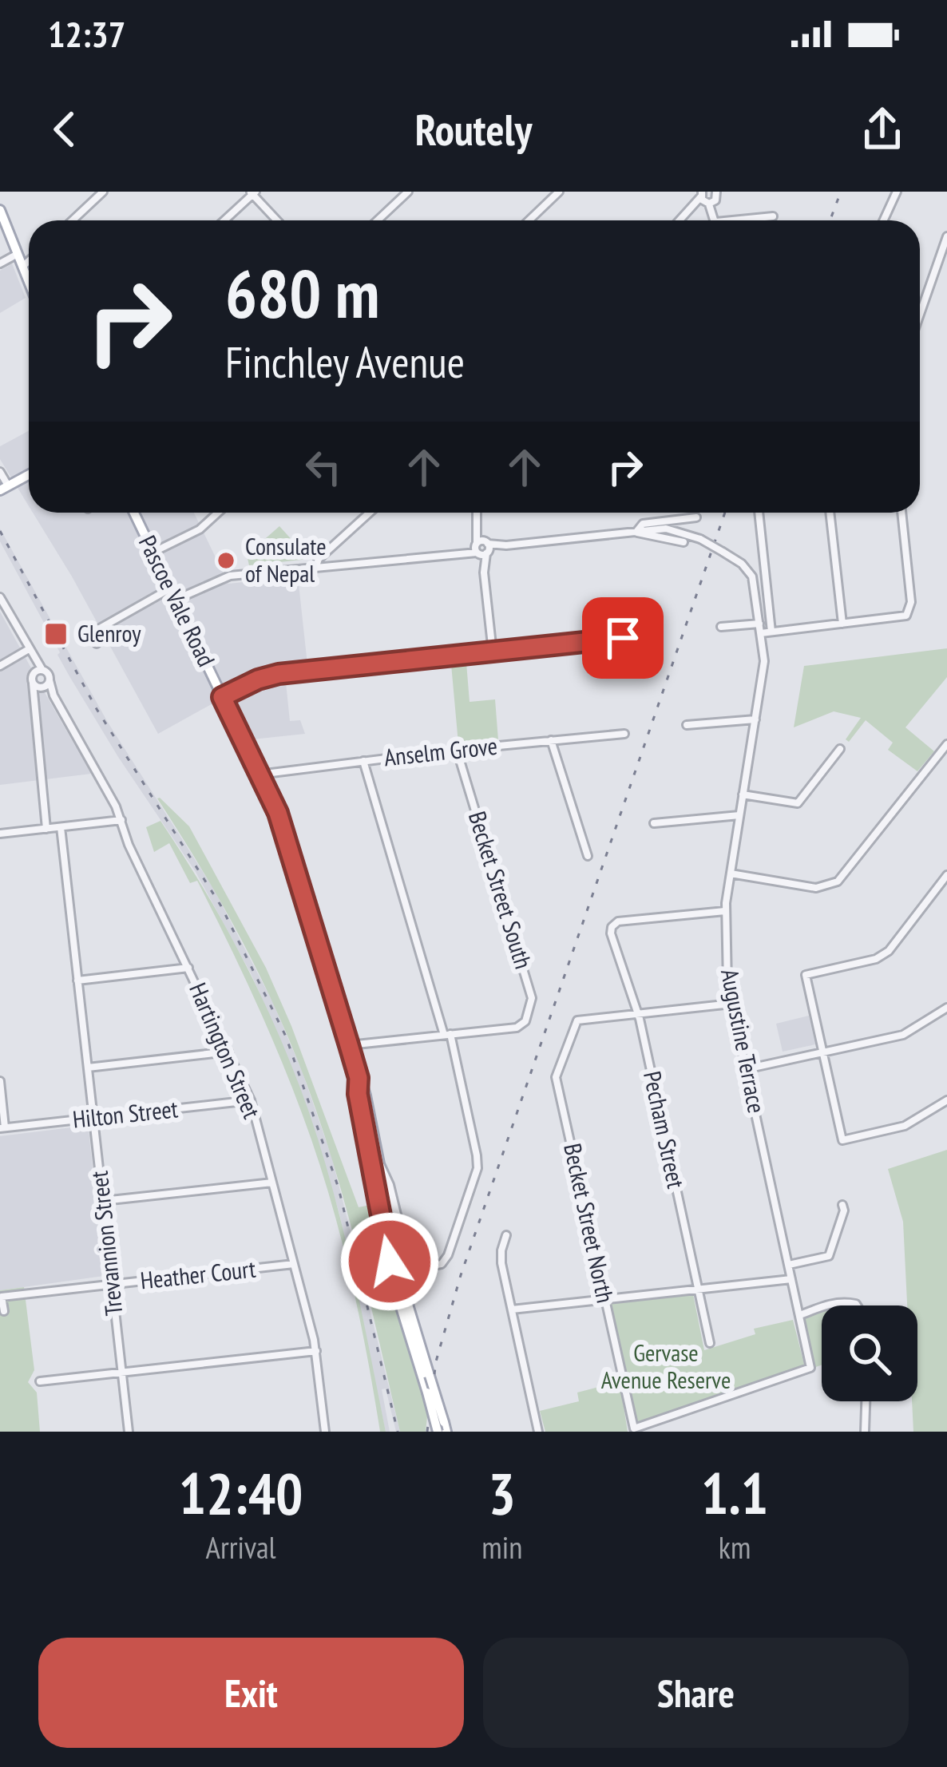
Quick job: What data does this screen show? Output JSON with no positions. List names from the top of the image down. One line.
{"streets":{"main road":["Pascoe Vale Road"],"street":["Anselm Grove","Becket Street South","Augustine Terrace","Hartington Street","Hilton Street","Pecham Street","Becket Street North","Trevannion Street","Heather Court"]},"crossings":[["Pascoe Vale Road","Anselm Grove"],["Anselm Grove","Becket Street South"],["Augustine Terrace","Pecham Street"],["Augustine Terrace","Becket Street North"],["Hartington Street","Hilton Street"],["Hartington Street","Heather Court"],["Hilton Street","Trevannion Street"],["Pecham Street","Becket Street North"],["Trevannion Street","Heather Court"]],"parks":["Gervase Avenue Reserve"],"places":{"other":["Consulate of Nepal"],"transit":["Glenroy"]},"page":{"status":"12:37","header":"Routely","turn":["680 m","Finchley Avenue"],"eta":["12:40","Arrival","3","min","1.1","km"],"buttons":["Exit","Share"]}}
